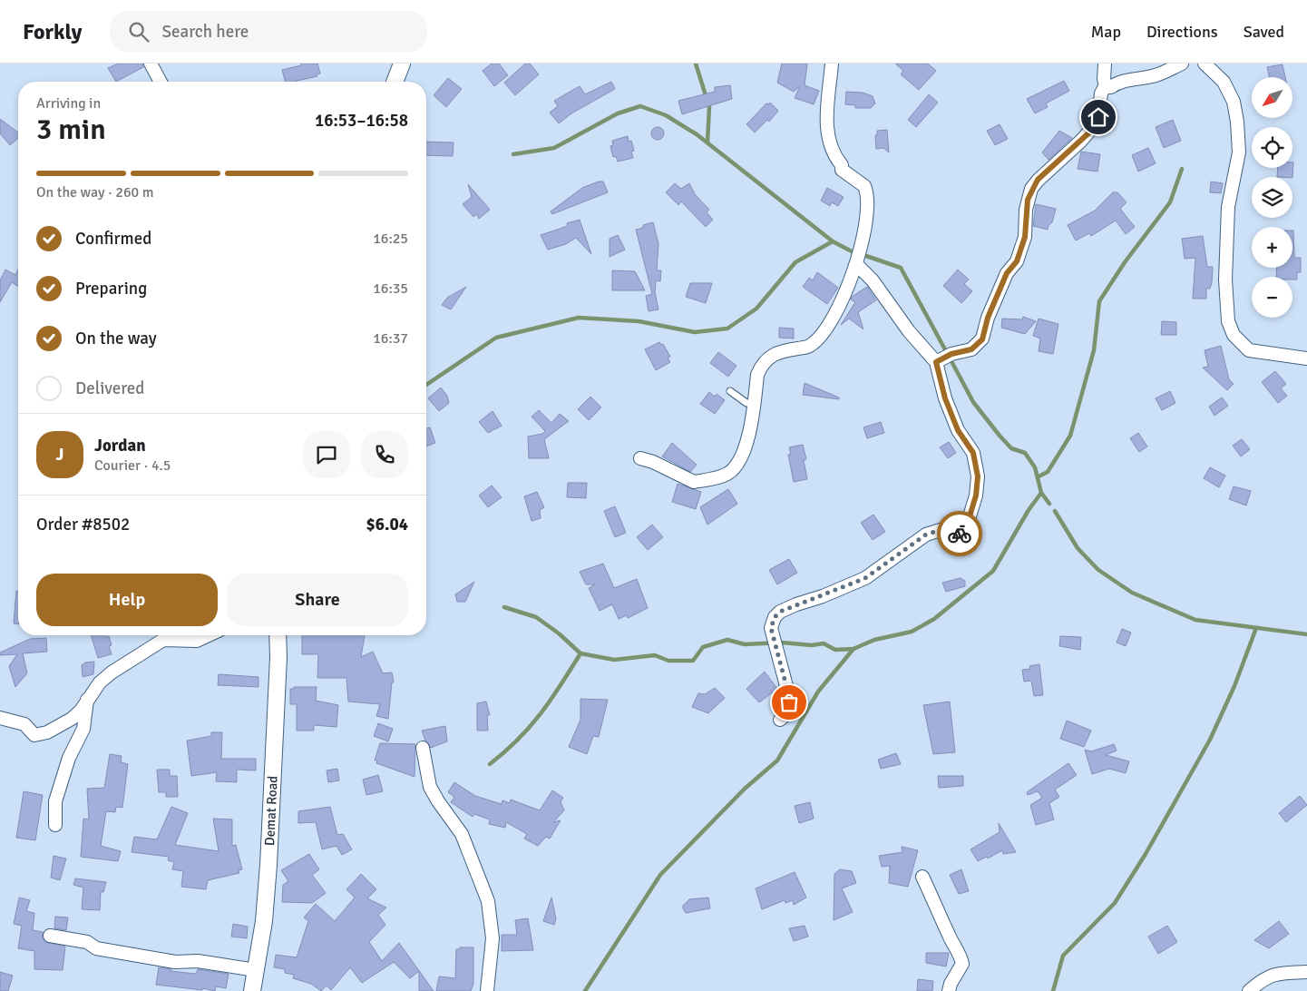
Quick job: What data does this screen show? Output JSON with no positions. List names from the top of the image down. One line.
{"streets":{"street":["Demat Road"]},"north":"bottom left","page":{"header":"Forkly","search":"Search here","nav":["Map","Directions","Saved"],"map_buttons":["+","−"],"heading":["3 min","Arriving in","16:53–16:58"],"panel":["Jordan","Courier · 4.5","Order #8502","$6.04"],"bar":"On the way · 260 m","list":[["Confirmed","16:25"],["Preparing","16:35"],["On the way","16:37"],"Delivered"],"round":"J","buttons":["Help","Share"]}}
